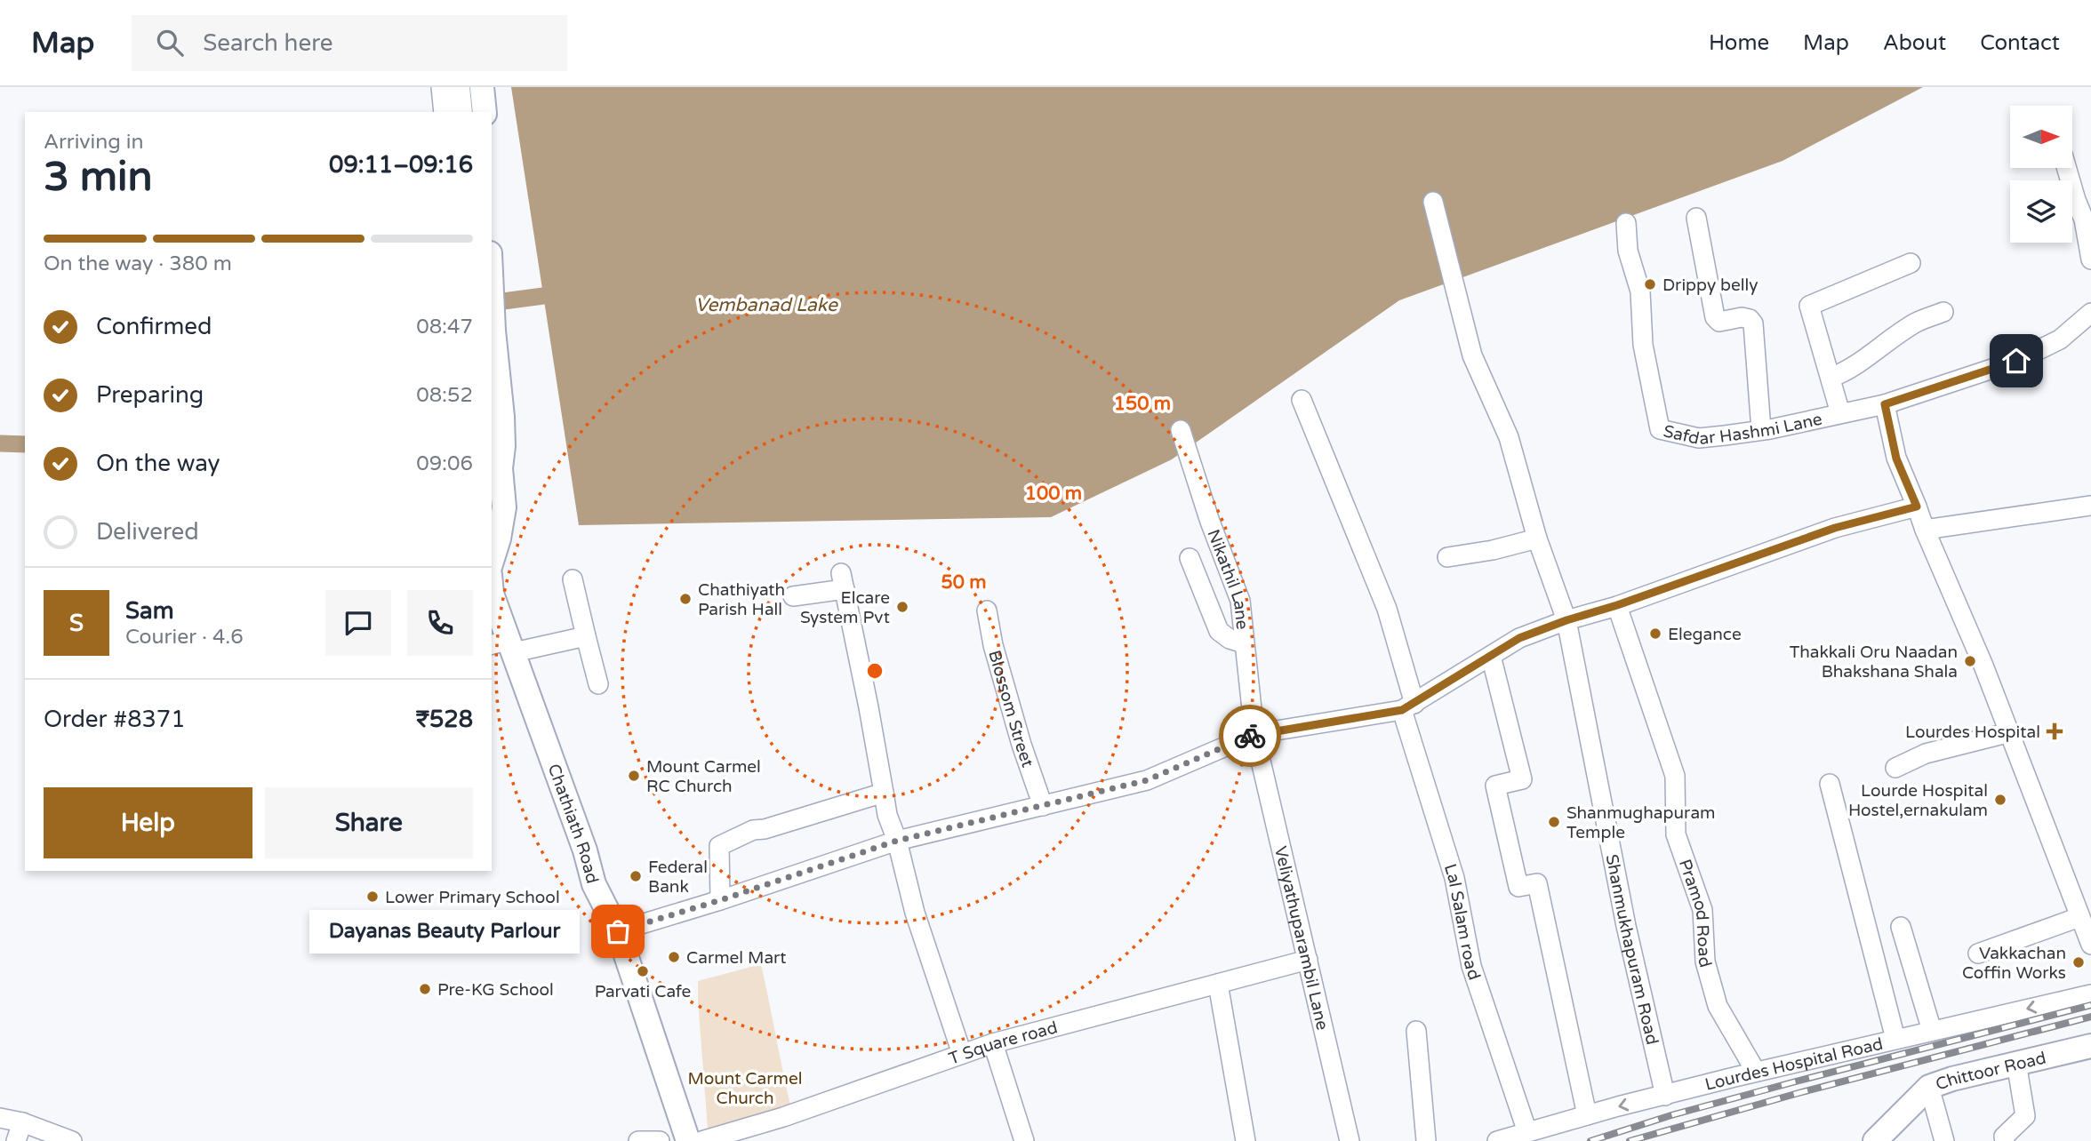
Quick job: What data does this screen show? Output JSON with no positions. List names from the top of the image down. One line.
{"streets":{"main road":["Chathiath Road","Chittoor Road"],"street":["Safdar Hashmi Lane","Nikathil Lane","Blossom Street","Pramod Road","Lal Salam road","Veliyathuparambil Lane","Shanmukhapuram Road","T Square road","Lourdes Hospital Road"]},"crossings":[["Nikathil Lane","Veliyathuparambil Lane"],["Pramod Road","Lourdes Hospital Road"],["Lal Salam road","Lourdes Hospital Road"],["Veliyathuparambil Lane","T Square road"],["Shanmukhapuram Road","Lourdes Hospital Road"]],"water":["Vembanad Lake"],"parks":["Mount Carmel Church"],"places":{"other":["Drippy belly","Chathiyath Parish Hall","Elcare System Pvt","Elegance","Thakkali Oru Naadan Bhakshana Shala","Mount Carmel RC Church","Lourde Hospital Hostel,ernakulam","Shanmughapuram Temple","Federal Bank","Lower Primary School","Dayanas Beauty Parlour","Carmel Mart","Vakkachan Coffin Works","Parvati Cafe","Pre-KG School"],"health":["Lourdes Hospital"]},"north":"right","page":{"header":"Map","search":"Search here","nav":["Home","Map","About","Contact"],"heading":["3 min","Arriving in","09:11–09:16"],"panel":["Sam","Courier · 4.6","Order #8371","₹528"],"bar":"On the way · 380 m","list":[["Confirmed","08:47"],["Preparing","08:52"],["On the way","09:06"],"Delivered"],"round":"S","buttons":["Help","Share"],"bubble":"Dayanas Beauty Parlour"},"rings":["150 m","100 m","50 m"]}
